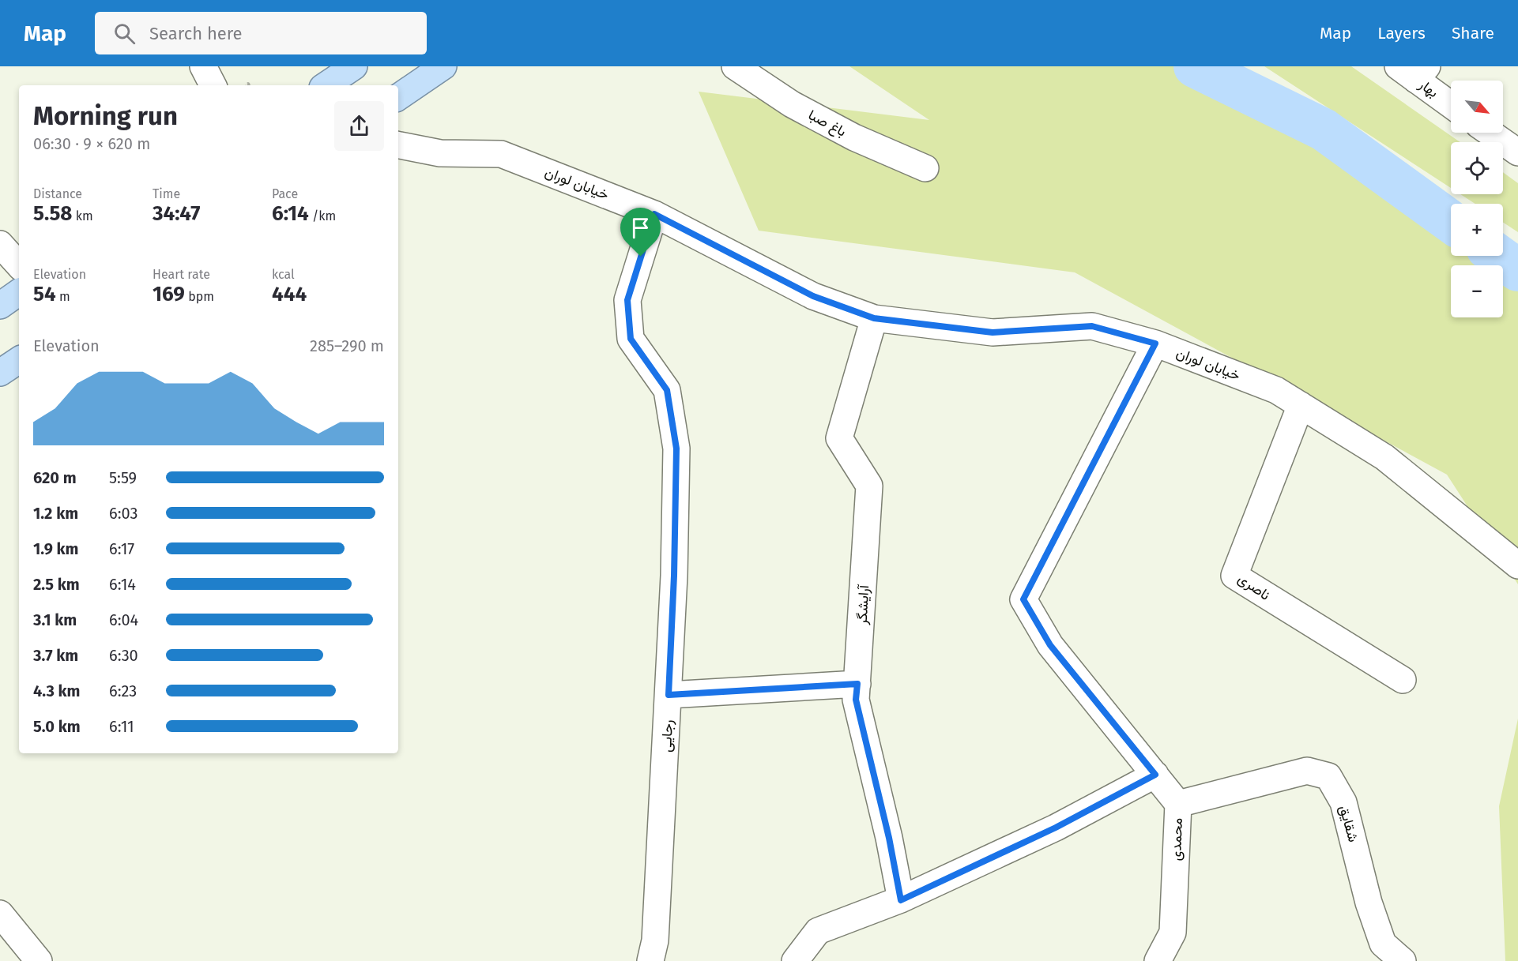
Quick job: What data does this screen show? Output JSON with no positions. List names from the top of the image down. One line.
{"streets":{"street":["بهار","باغ صبا","خیابان لوران","ناصری","آرایشگر","رجایی","شقایق","محمدی"]},"crossings":[["خیابان لوران","ناصری"],["خیابان لوران","آرایشگر"],["خیابان لوران","رجایی"],["خیابان لوران","محمدی"],["شقایق","محمدی"]],"north":"bottom right","page":{"header":"Map","search":"Search here","nav":["Map","Layers","Share"],"map_buttons":["+","−"],"heading":["Morning run","06:30 · 9 × 620 m"],"stats":[["Distance","5.58 km"],["Time","34:47"],["Pace","6:14 /km"],["Elevation","54 m"],["Heart rate","169 bpm"],["kcal","444"]],"chart":["Elevation","285–290 m"],"list":[{"name":"620 m","note":"5:59"},{"name":"1.2 km","note":"6:03"},{"name":"1.9 km","note":"6:17"},{"name":"2.5 km","note":"6:14"},{"name":"3.1 km","note":"6:04"},{"name":"3.7 km","note":"6:30"},{"name":"4.3 km","note":"6:23"},{"name":"5.0 km","note":"6:11"}]}}
